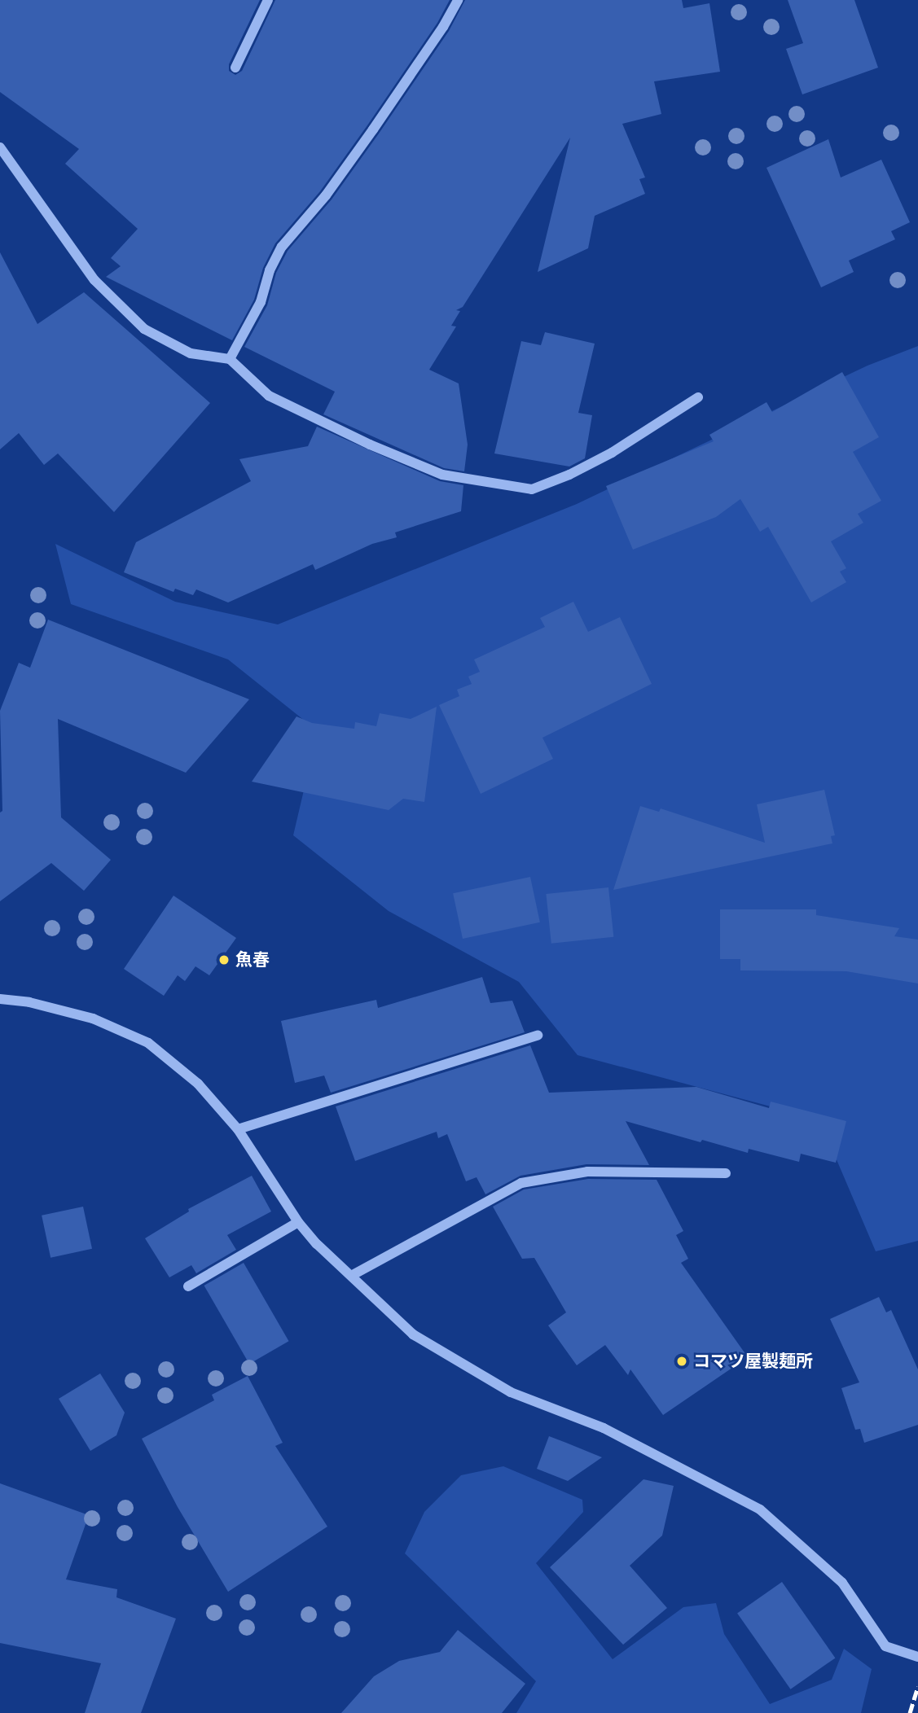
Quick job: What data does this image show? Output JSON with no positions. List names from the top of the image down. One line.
{"places":["魚春","コマツ屋製麺所"]}
